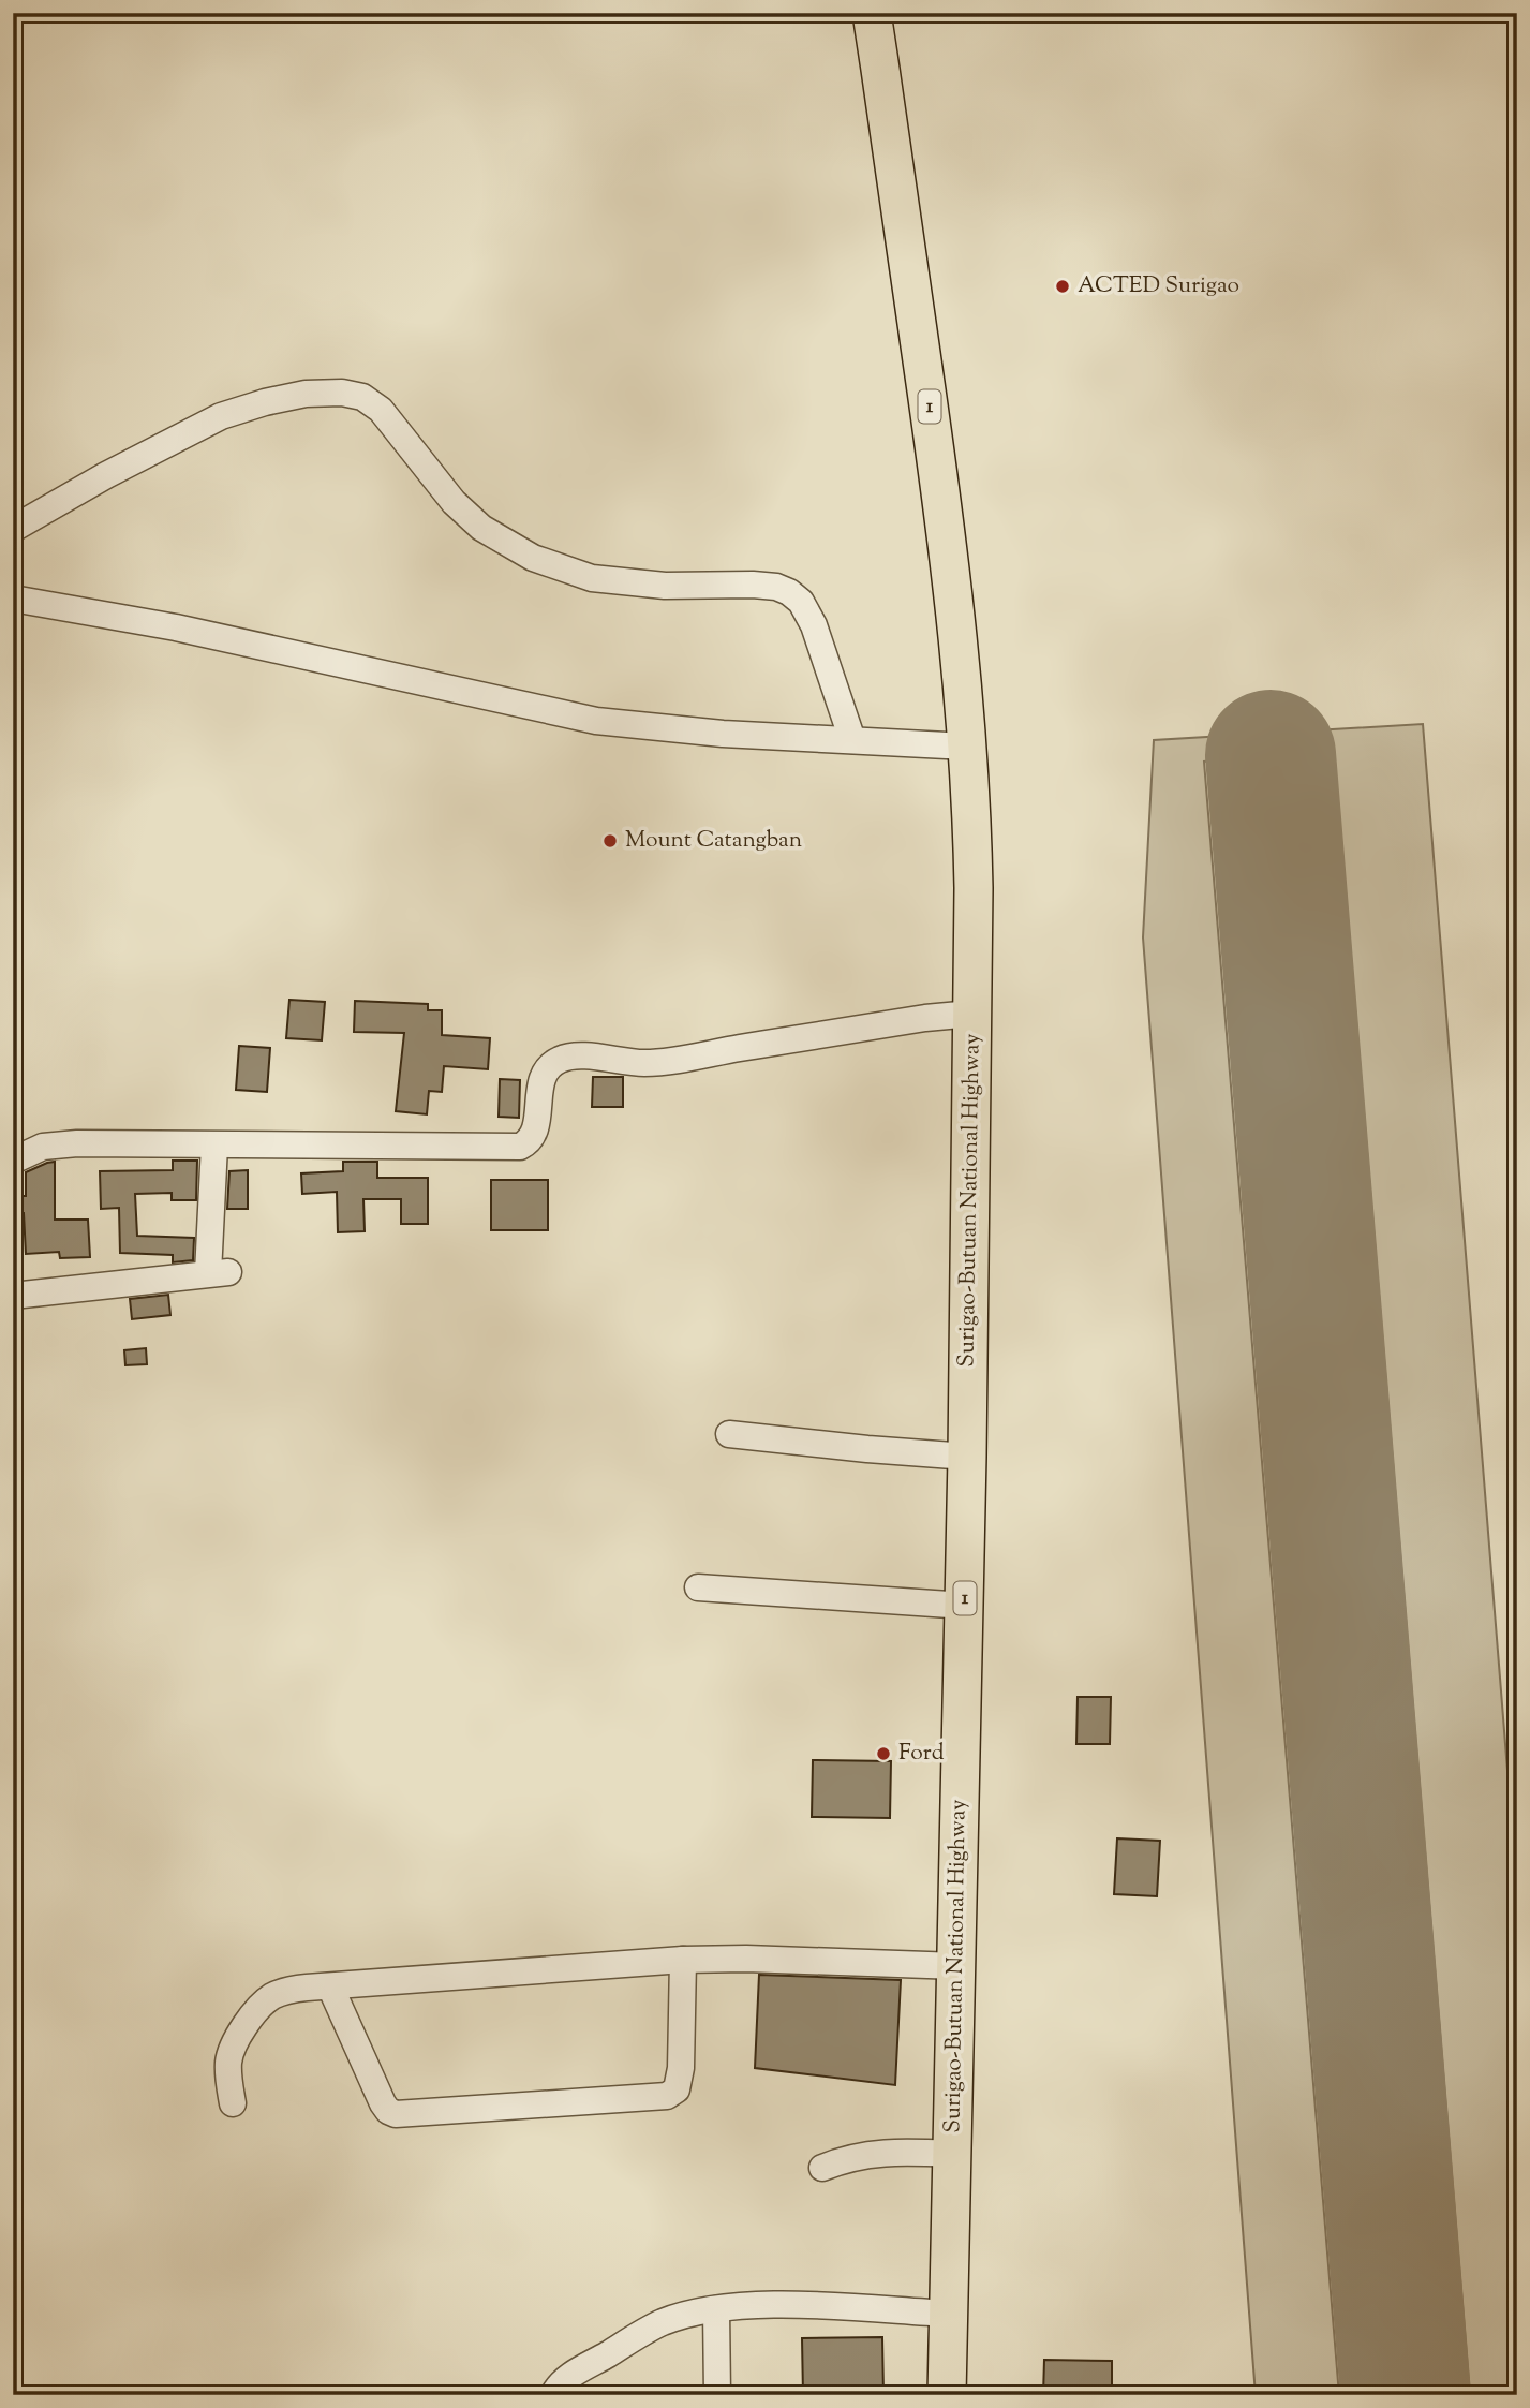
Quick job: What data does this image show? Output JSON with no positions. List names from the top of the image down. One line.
{"streets":{"highway":["1","Surigao-Butuan National Highway"]},"places":["ACTED Surigao","Mount Catangban","Ford"]}
